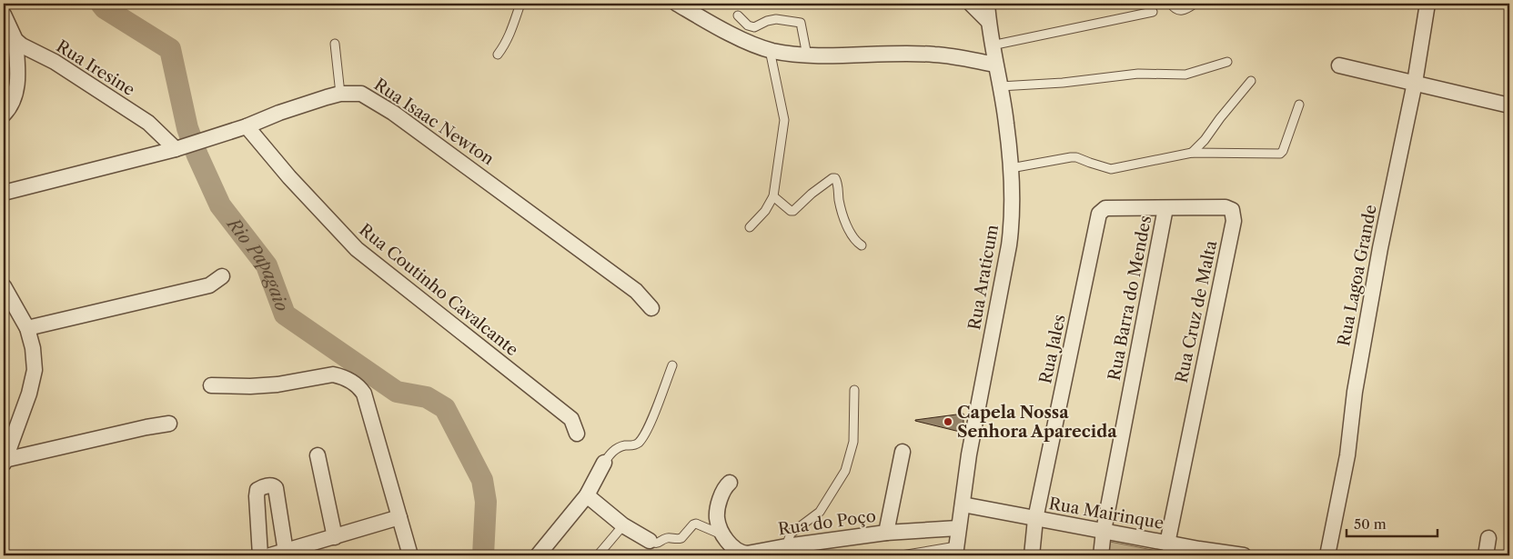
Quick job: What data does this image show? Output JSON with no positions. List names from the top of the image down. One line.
{"streets":{"street":["Rua Iresine","Rua Isaac Newton","Rua Lagoa Grande","Rua Araticum","Rua Coutinho Cavalcante","Rua Barra do Mendes","Rua Cruz de Malta","Rua Jales","Rua Mairinque","Rua do Poço"]},"crossings":[["Rua Iresine","Rua Isaac Newton"],["Rua Isaac Newton","Rua Coutinho Cavalcante"],["Rua Araticum","Rua Mairinque"],["Rua Araticum","Rua do Poço"],["Rua Barra do Mendes","Rua Cruz de Malta"],["Rua Barra do Mendes","Rua Mairinque"],["Rua Cruz de Malta","Rua Jales"],["Rua Cruz de Malta","Rua Mairinque"],["Rua Jales","Rua Mairinque"]],"water":["Rio Papagaio"],"places":["Capela Nossa Senhora Aparecida"],"scale_bar":"50 m"}
